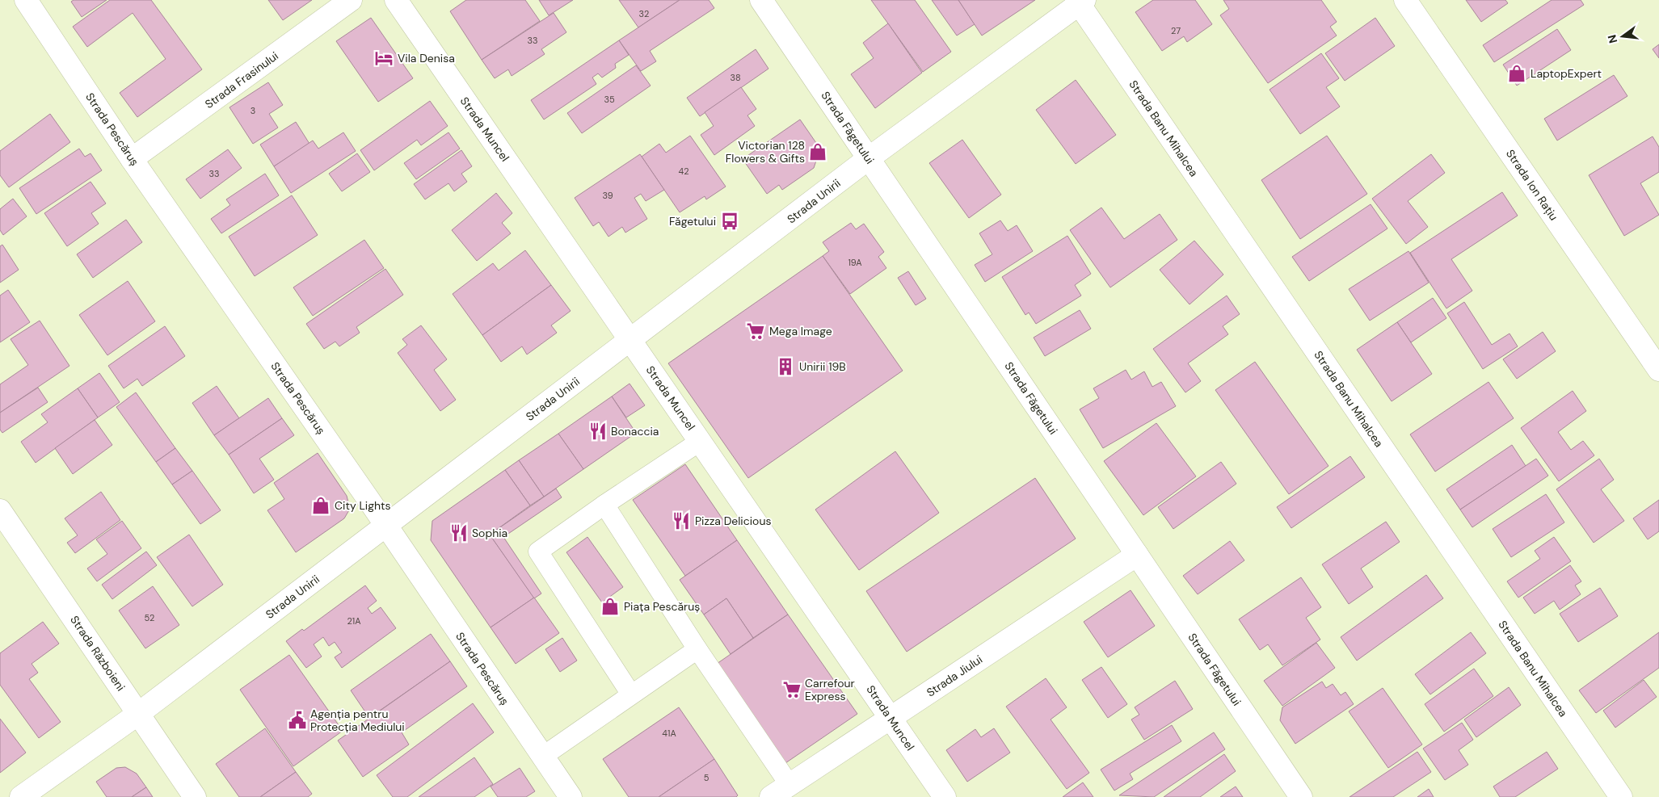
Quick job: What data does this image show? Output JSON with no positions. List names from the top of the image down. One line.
{"streets":{"street":["Strada Frasinului","Strada Făgetului","Strada Banu Mihalcea","Strada Pescăruș","Strada Muncel","Strada Ion Rațiu","Strada Unirii","Strada Războieni","Strada Jiului"]},"crossings":[["Strada Frasinului","Strada Pescăruș"],["Strada Făgetului","Strada Unirii"],["Strada Făgetului","Strada Jiului"],["Strada Banu Mihalcea","Strada Unirii"],["Strada Pescăruș","Strada Unirii"],["Strada Muncel","Strada Unirii"],["Strada Muncel","Strada Jiului"],["Strada Unirii","Strada Războieni"]],"places":{"hotel":["Vila Denisa"],"shop":["LaptopExpert","Victorian 128 Flowers & Gifts","City Lights","Piața Pescăruș"],"bus stop":["Făgetului"],"supermarket":["Mega Image","Carrefour Express"],"building":["Unirii 19B"],"restaurant":["Bonaccia","Pizza Delicious","Sophia"],"public building":["Agenția pentru Protecția Mediului"]},"house_numbers":["32","27","33","38","35","3","42","33","39","19A","52","21A","41A","5"],"north":"left"}
